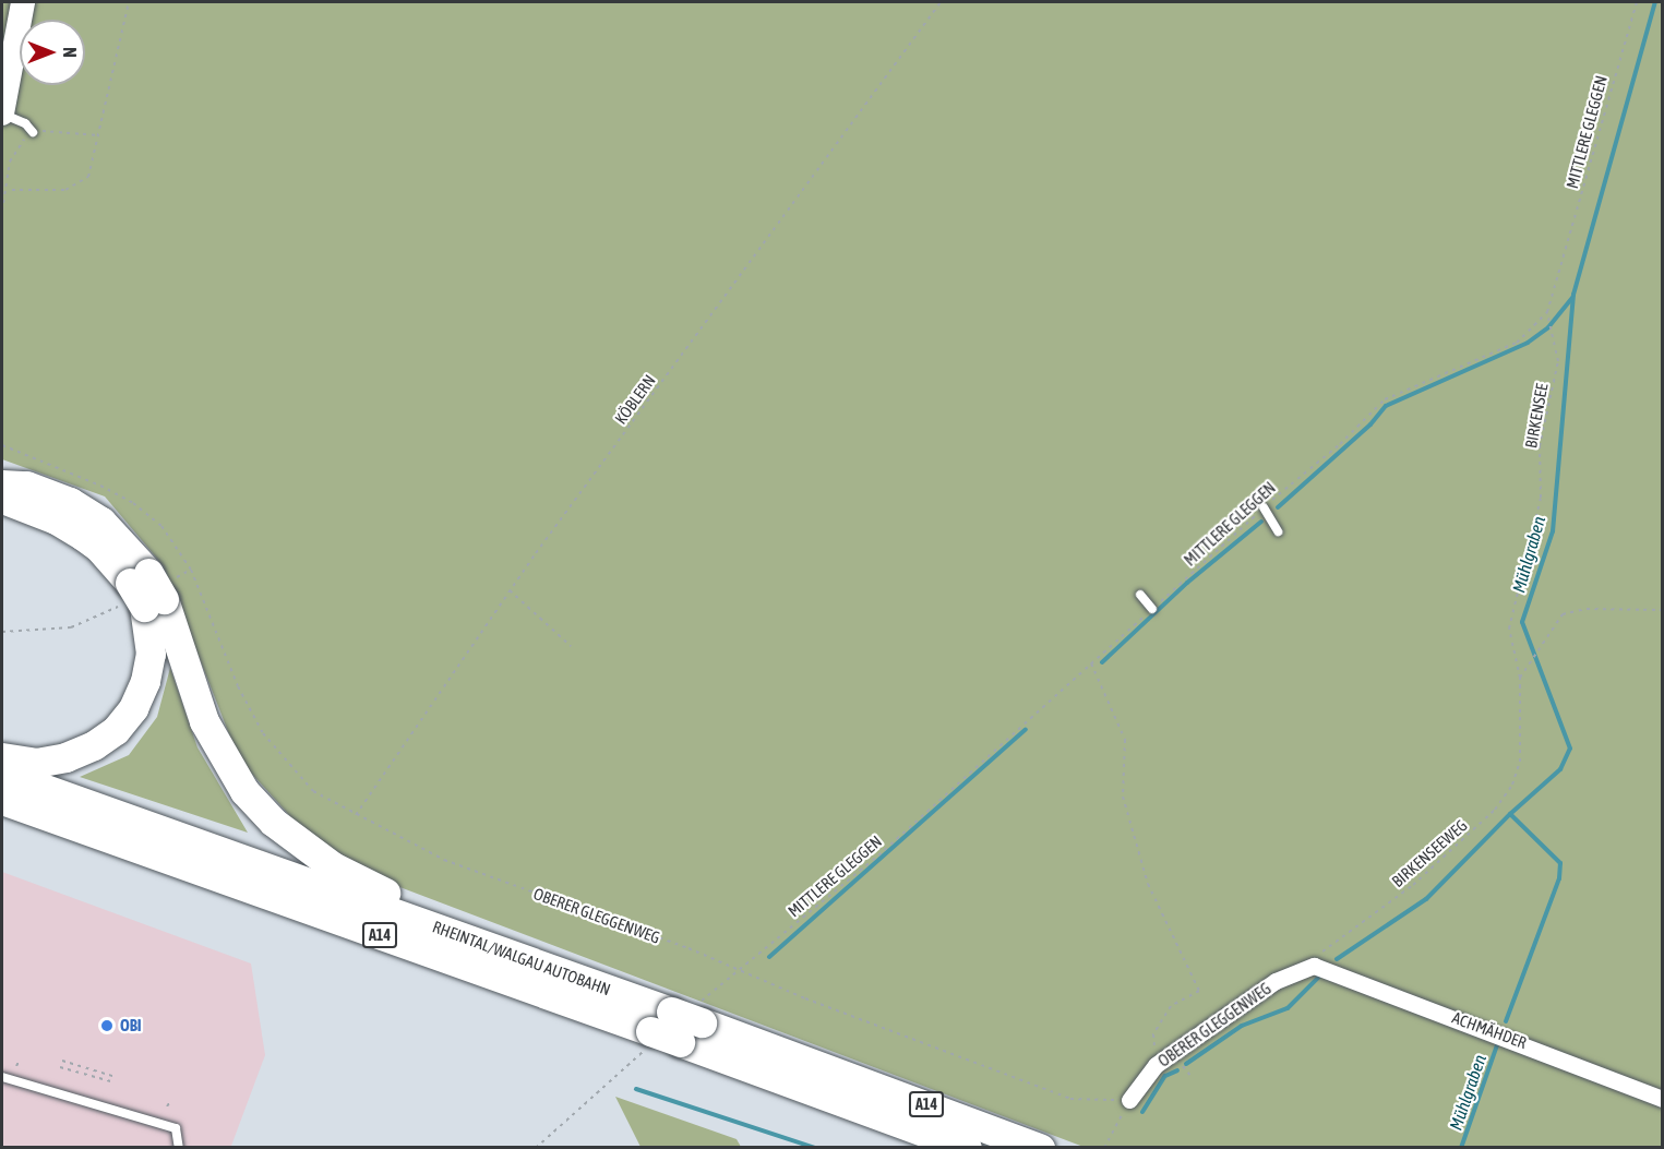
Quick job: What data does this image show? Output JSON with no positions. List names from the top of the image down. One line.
{"streets":{"highway":["A14","RHEINTAL/WALGAU AUTOBAHN"],"street":["OBERER GLEGGENWEG","ACHMÄHDER"],"path":["MITTLERE GLEGGEN","KÖBLERN","BIRKENSEE","BIRKENSEEWEG"]},"crossings":[["MITTLERE GLEGGEN","BIRKENSEE"],["MITTLERE GLEGGEN","OBERER GLEGGENWEG"],["MITTLERE GLEGGEN","RHEINTAL/WALGAU AUTOBAHN"],["KÖBLERN","OBERER GLEGGENWEG"],["BIRKENSEE","BIRKENSEEWEG"],["BIRKENSEEWEG","OBERER GLEGGENWEG"],["BIRKENSEEWEG","ACHMÄHDER"],["OBERER GLEGGENWEG","ACHMÄHDER"]],"water":["Mühlgraben"],"places":["OBI"],"north":"right"}
